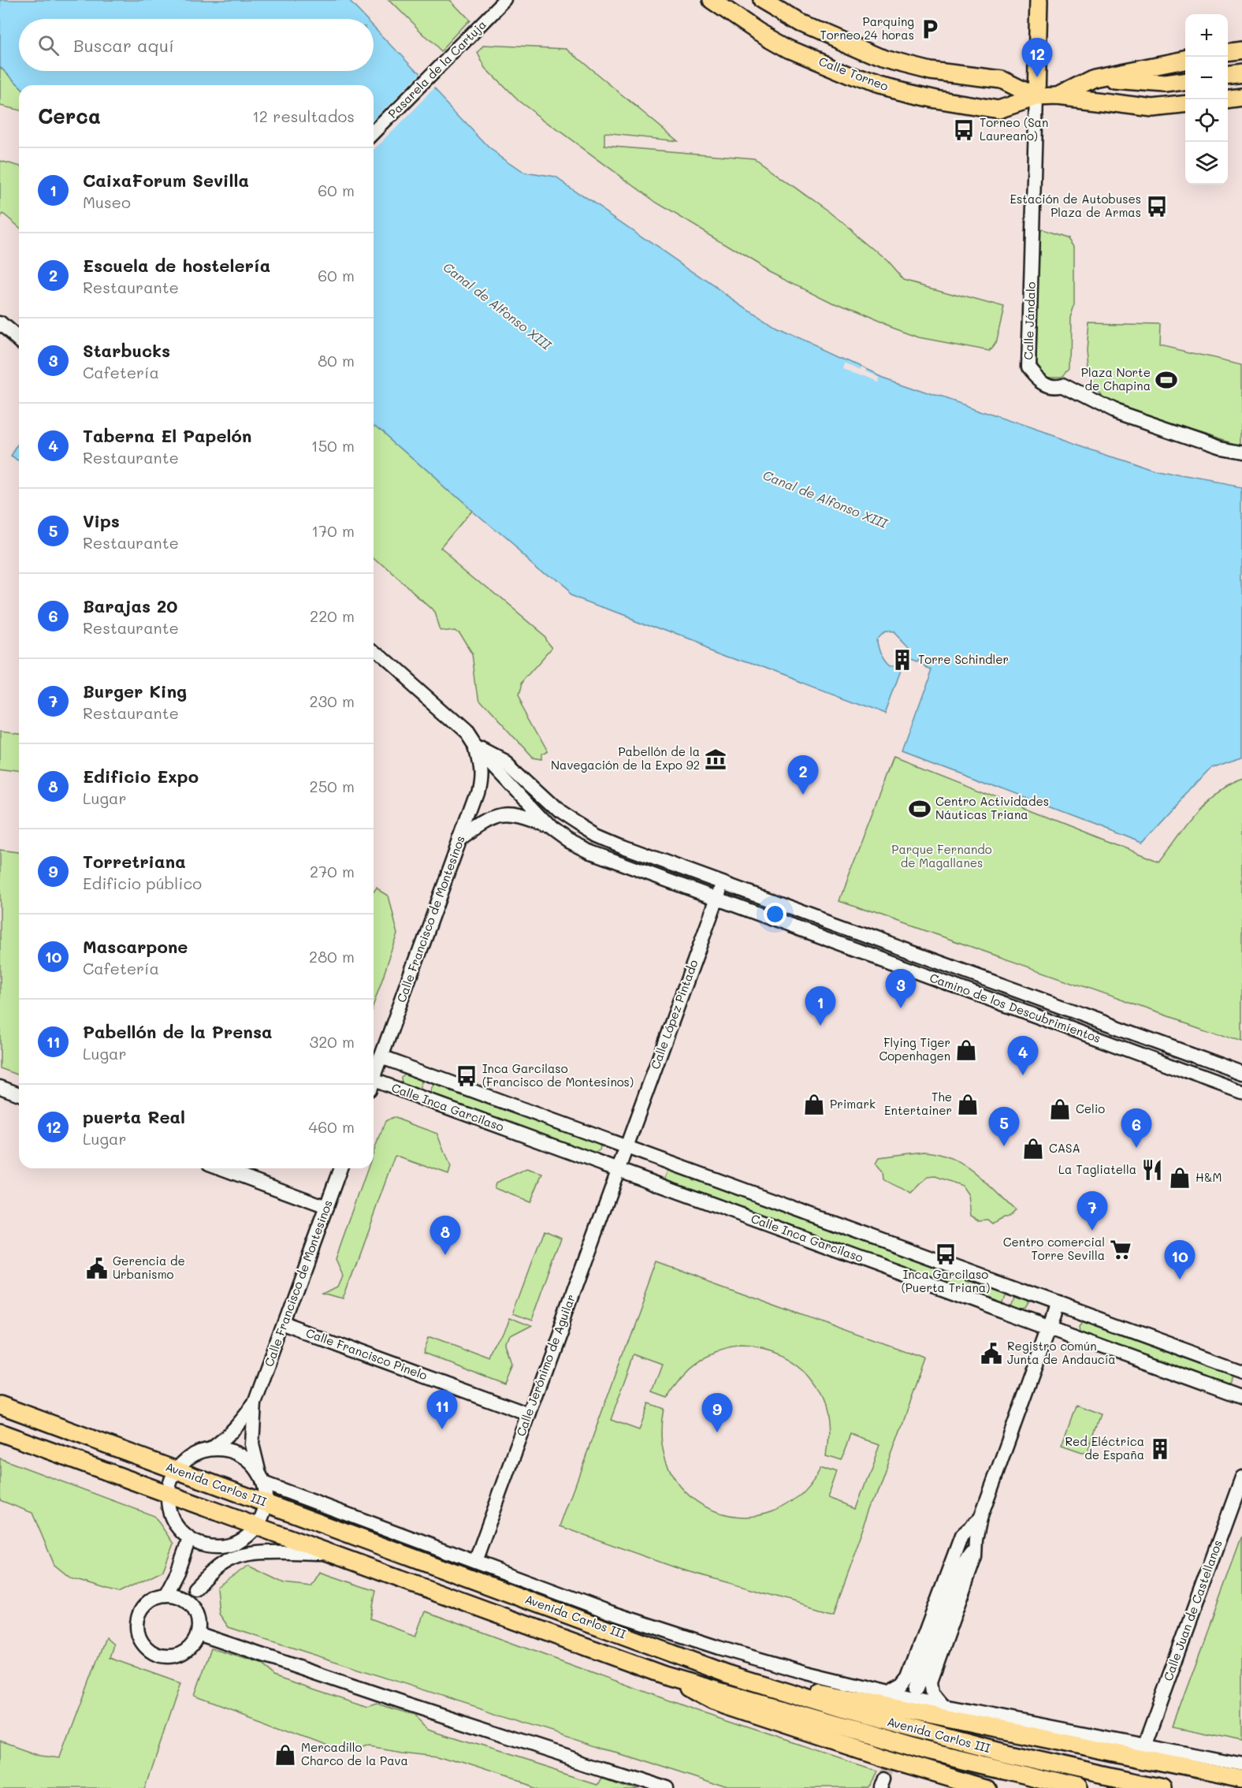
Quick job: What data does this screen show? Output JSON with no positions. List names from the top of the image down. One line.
{"streets":{"main road":["Calle Torneo","Avenida Carlos III"],"street":["Pasarela de la Cartuja","Calle Jándalo","Calle Francisco de Montesinos","Camino de los Descubrimientos","Calle López Pintado","Calle Inca Garcilaso","Calle Francisco Pinelo","Calle Jerónimo de Aguilar","Calle Juan de Castellanos"]},"crossings":[["Calle Torneo","Calle Jándalo"],["Calle Francisco de Montesinos","Camino de los Descubrimientos"],["Calle Francisco de Montesinos","Calle Inca Garcilaso"],["Calle Francisco de Montesinos","Calle Francisco Pinelo"],["Calle Francisco de Montesinos","Avenida Carlos III"],["Camino de los Descubrimientos","Calle López Pintado"],["Calle López Pintado","Calle Inca Garcilaso"],["Calle López Pintado","Calle Jerónimo de Aguilar"],["Calle Inca Garcilaso","Calle Jerónimo de Aguilar"],["Calle Francisco Pinelo","Calle Jerónimo de Aguilar"]],"water":["Canal de Alfonso XIII"],"parks":["Parque Fernando de Magallanes"],"places":{"parking":["Parquing Torneo 24 horas"],"bus stop":["Torneo (San Laureano)","Estación de Autobuses Plaza de Armas","Inca Garcilaso (Francisco de Montesinos)","Inca Garcilaso (Puerta Triana)"],"sports":["Plaza Norte de Chapina","Centro Actividades Náuticas Triana"],"building":["Torre Schindler","Red Eléctrica de España"],"museum":["Pabellón de la Navegación de la Expo 92"],"shop":["Flying Tiger Copenhagen","Primark","The Entertainer","Celio","CASA","H&M","Mercadillo Charco de la Pava"],"restaurant":["La Tagliatella"],"supermarket":["Centro comercial Torre Sevilla"],"public building":["Gerencia de Urbanismo","Registro común Junta de Andaucía"]},"page":{"map_buttons":["+","−"],"search":"Buscar aquí","pins":["12","2","3","1","4","5","6","7","8","10","11","9"],"heading":["Cerca","12 resultados"],"list":[{"mark":"1","name":"CaixaForum Sevilla","note":"Museo","value":"60 m"},{"mark":"2","name":"Escuela de hostelería","note":"Restaurante","value":"60 m"},{"mark":"3","name":"Starbucks","note":"Cafetería","value":"80 m"},{"mark":"4","name":"Taberna El Papelón","note":"Restaurante","value":"150 m"},{"mark":"5","name":"Vips","note":"Restaurante","value":"170 m"},{"mark":"6","name":"Barajas 20","note":"Restaurante","value":"220 m"},{"mark":"7","name":"Burger King","note":"Restaurante","value":"230 m"},{"mark":"8","name":"Edificio Expo","note":"Lugar","value":"250 m"},{"mark":"9","name":"Torretriana","note":"Edificio público","value":"270 m"},{"mark":"10","name":"Mascarpone","note":"Cafetería","value":"280 m"},{"mark":"11","name":"Pabellón de la Prensa","note":"Lugar","value":"320 m"},{"mark":"12","name":"puerta Real","note":"Lugar","value":"460 m"}]}}
